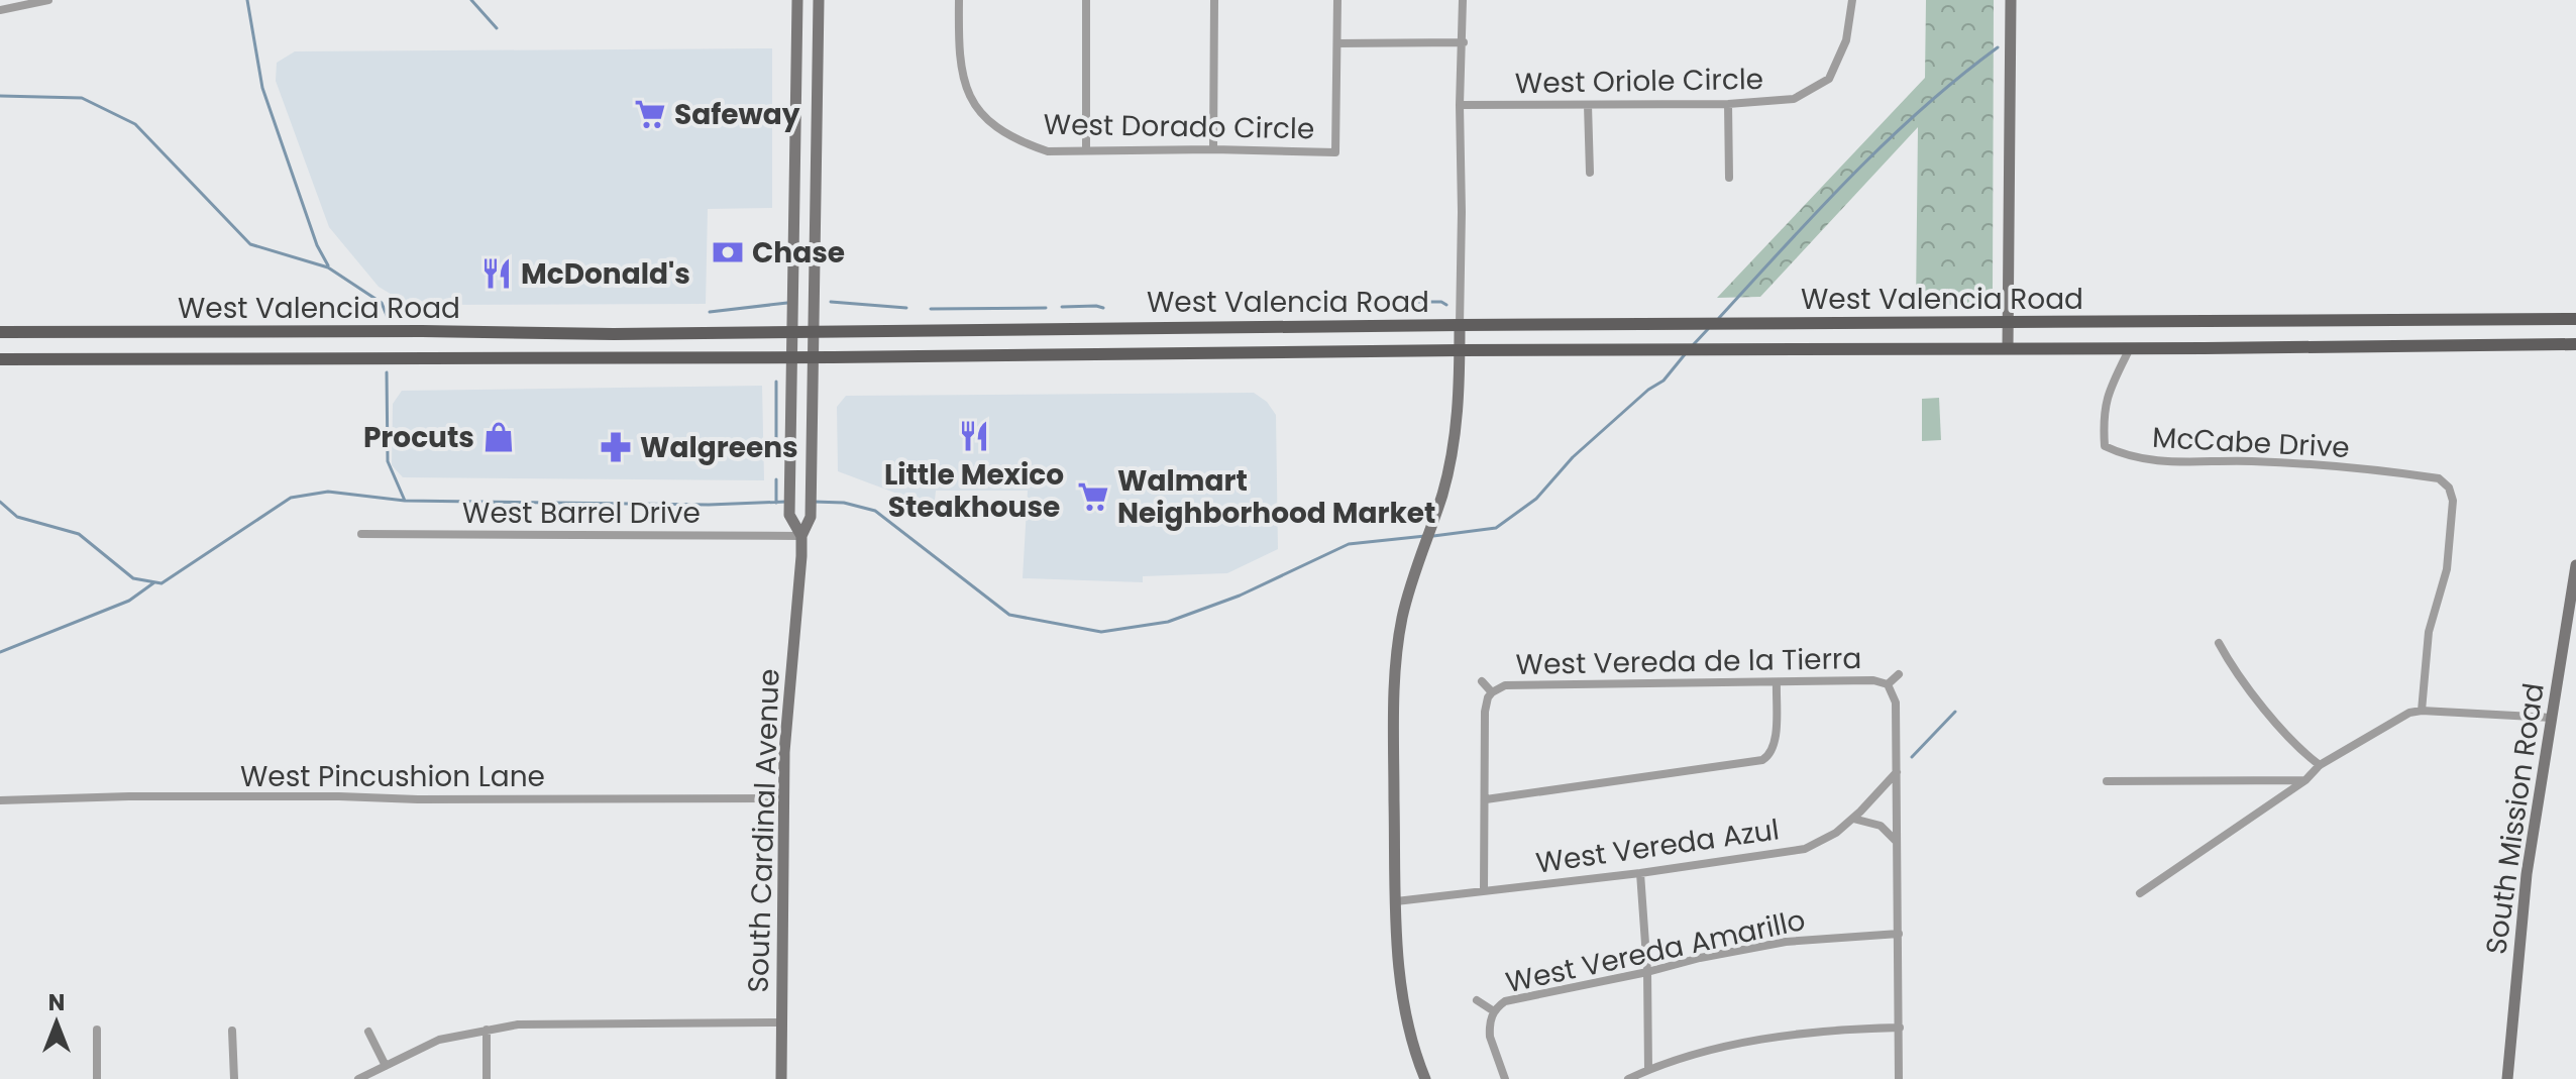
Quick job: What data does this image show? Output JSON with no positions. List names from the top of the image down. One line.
{"streets":{"main road":["West Valencia Road","South Mission Road","South Cardinal Avenue"],"street":["West Oriole Circle","West Dorado Circle","McCabe Drive","West Barrel Drive","West Vereda de la Tierra","West Pincushion Lane","West Vereda Azul","West Vereda Amarillo"]},"crossings":[["West Valencia Road","McCabe Drive"],["West Valencia Road","South Cardinal Avenue"],["West Barrel Drive","South Cardinal Avenue"],["West Pincushion Lane","South Cardinal Avenue"]],"places":{"supermarket":["Safeway","Walmart Neighborhood Market"],"bank":["Chase"],"restaurant":["McDonald's","Little Mexico Steakhouse"],"shop":["Procuts"],"pharmacy":["Walgreens"]},"north":"top"}
